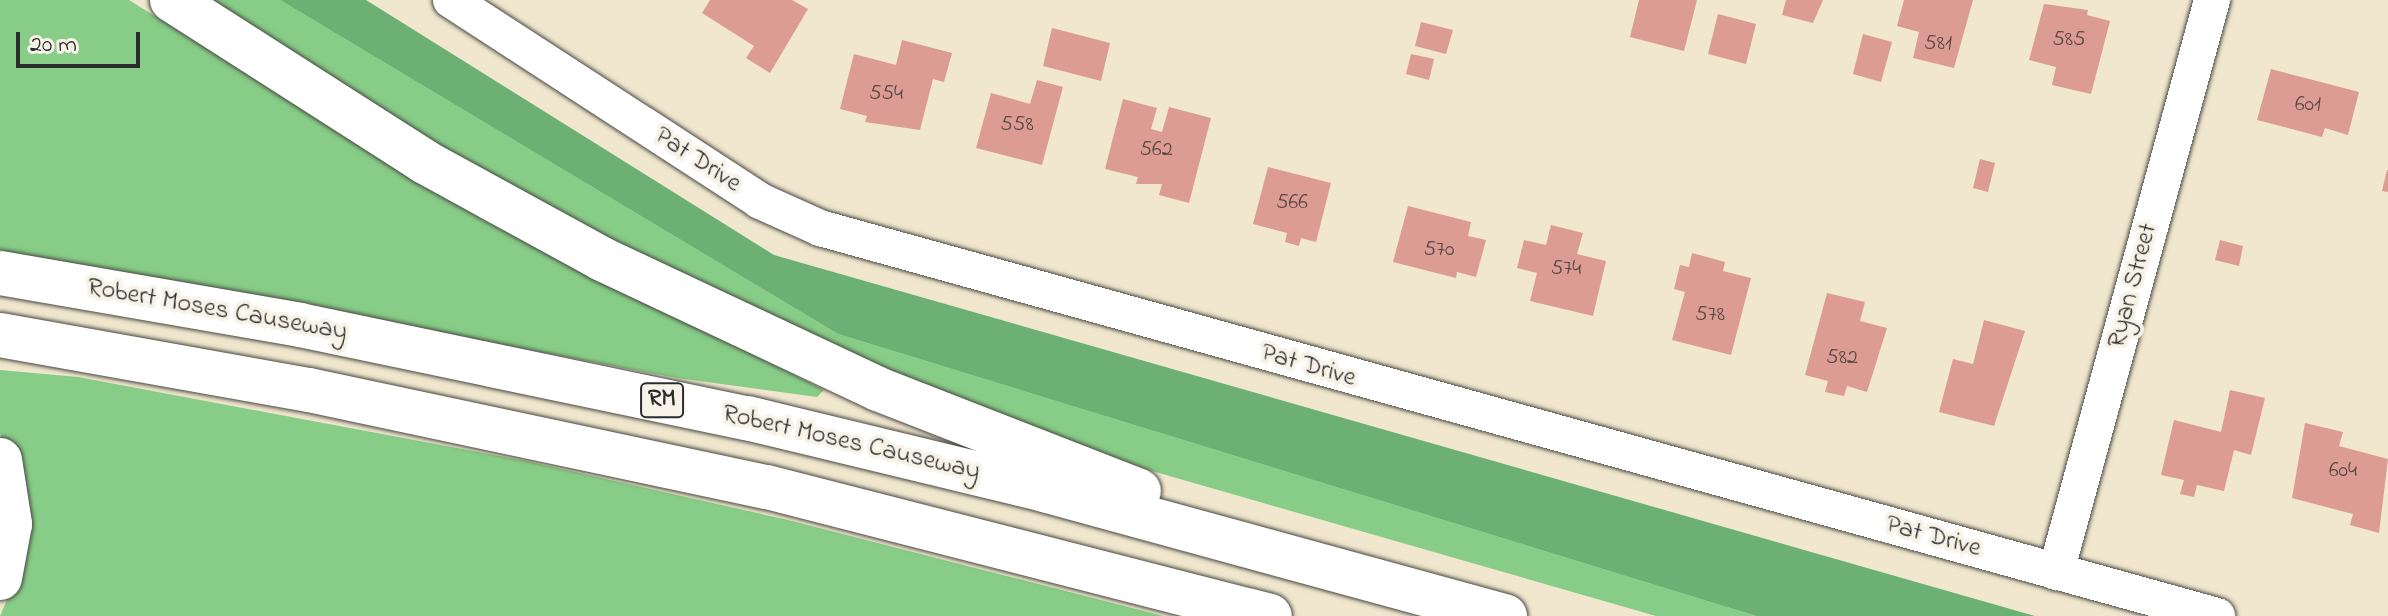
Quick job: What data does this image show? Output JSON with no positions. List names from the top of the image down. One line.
{"streets":{"highway":["Robert Moses Causeway","RM"],"street":["Pat Drive","Ryan Street"]},"crossings":[["Pat Drive","Ryan Street"]],"house_numbers":["585","581","554","601","558","562","566","570","574","578","582","604"],"scale_bar":"20 m"}
